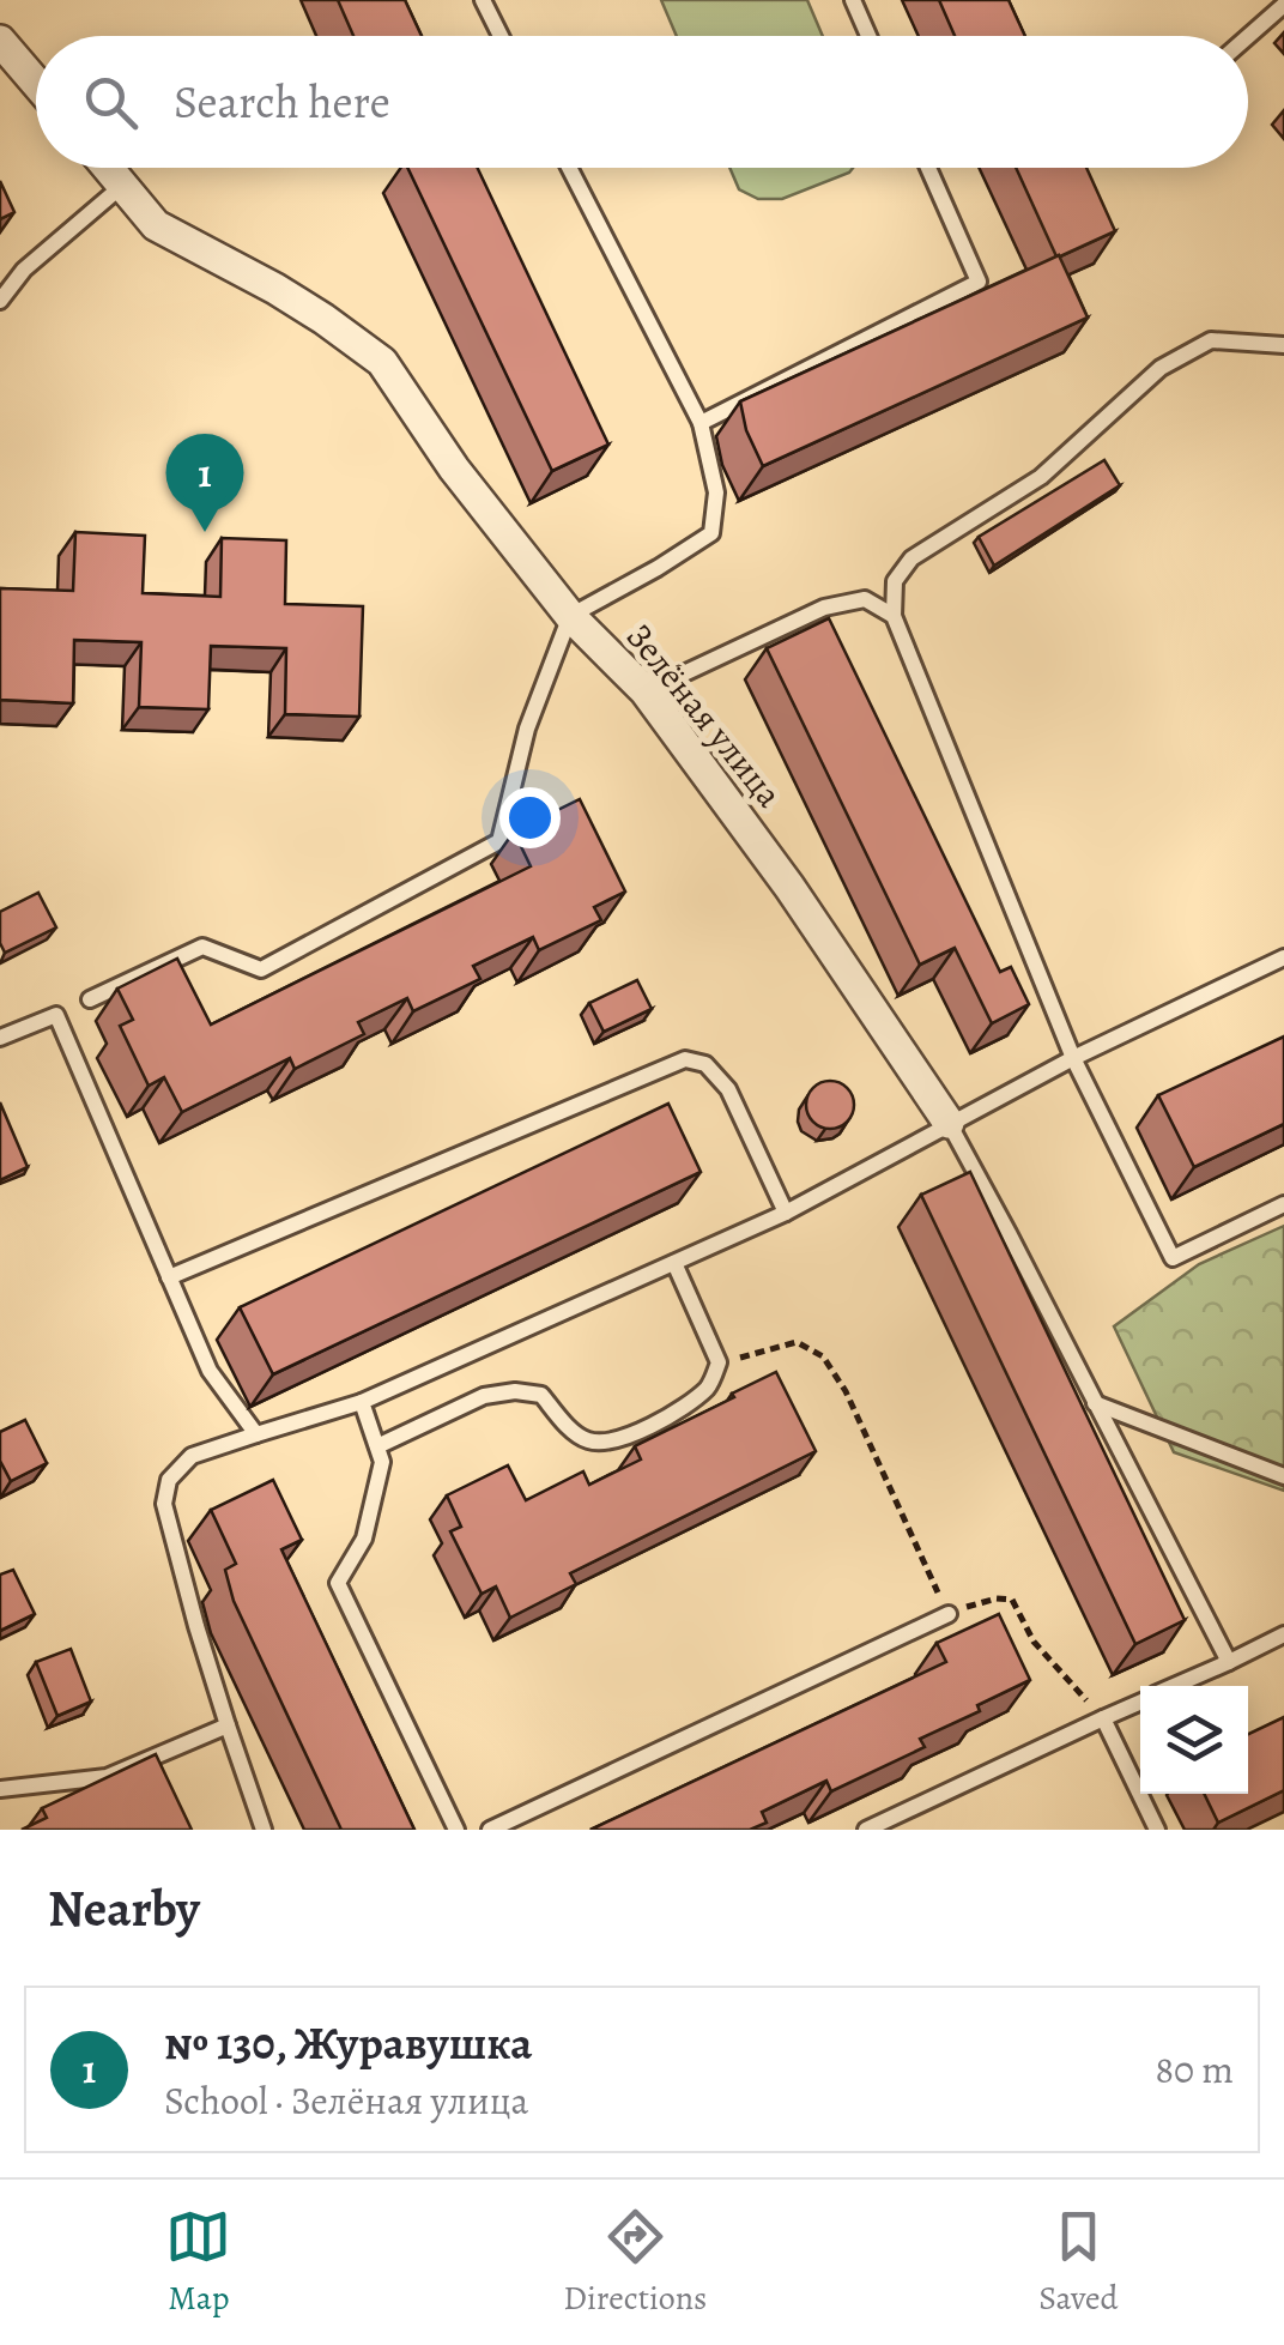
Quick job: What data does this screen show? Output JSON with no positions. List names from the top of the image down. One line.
{"streets":{"street":["Зелёная улица"]},"page":{"search":"Search here","pins":"1","heading":"Nearby","list":[{"mark":"1","name":"№ 130, Журавушка","note":"School · Зелёная улица","value":"80 m"}],"nav":["Map","Directions","Saved"]}}
